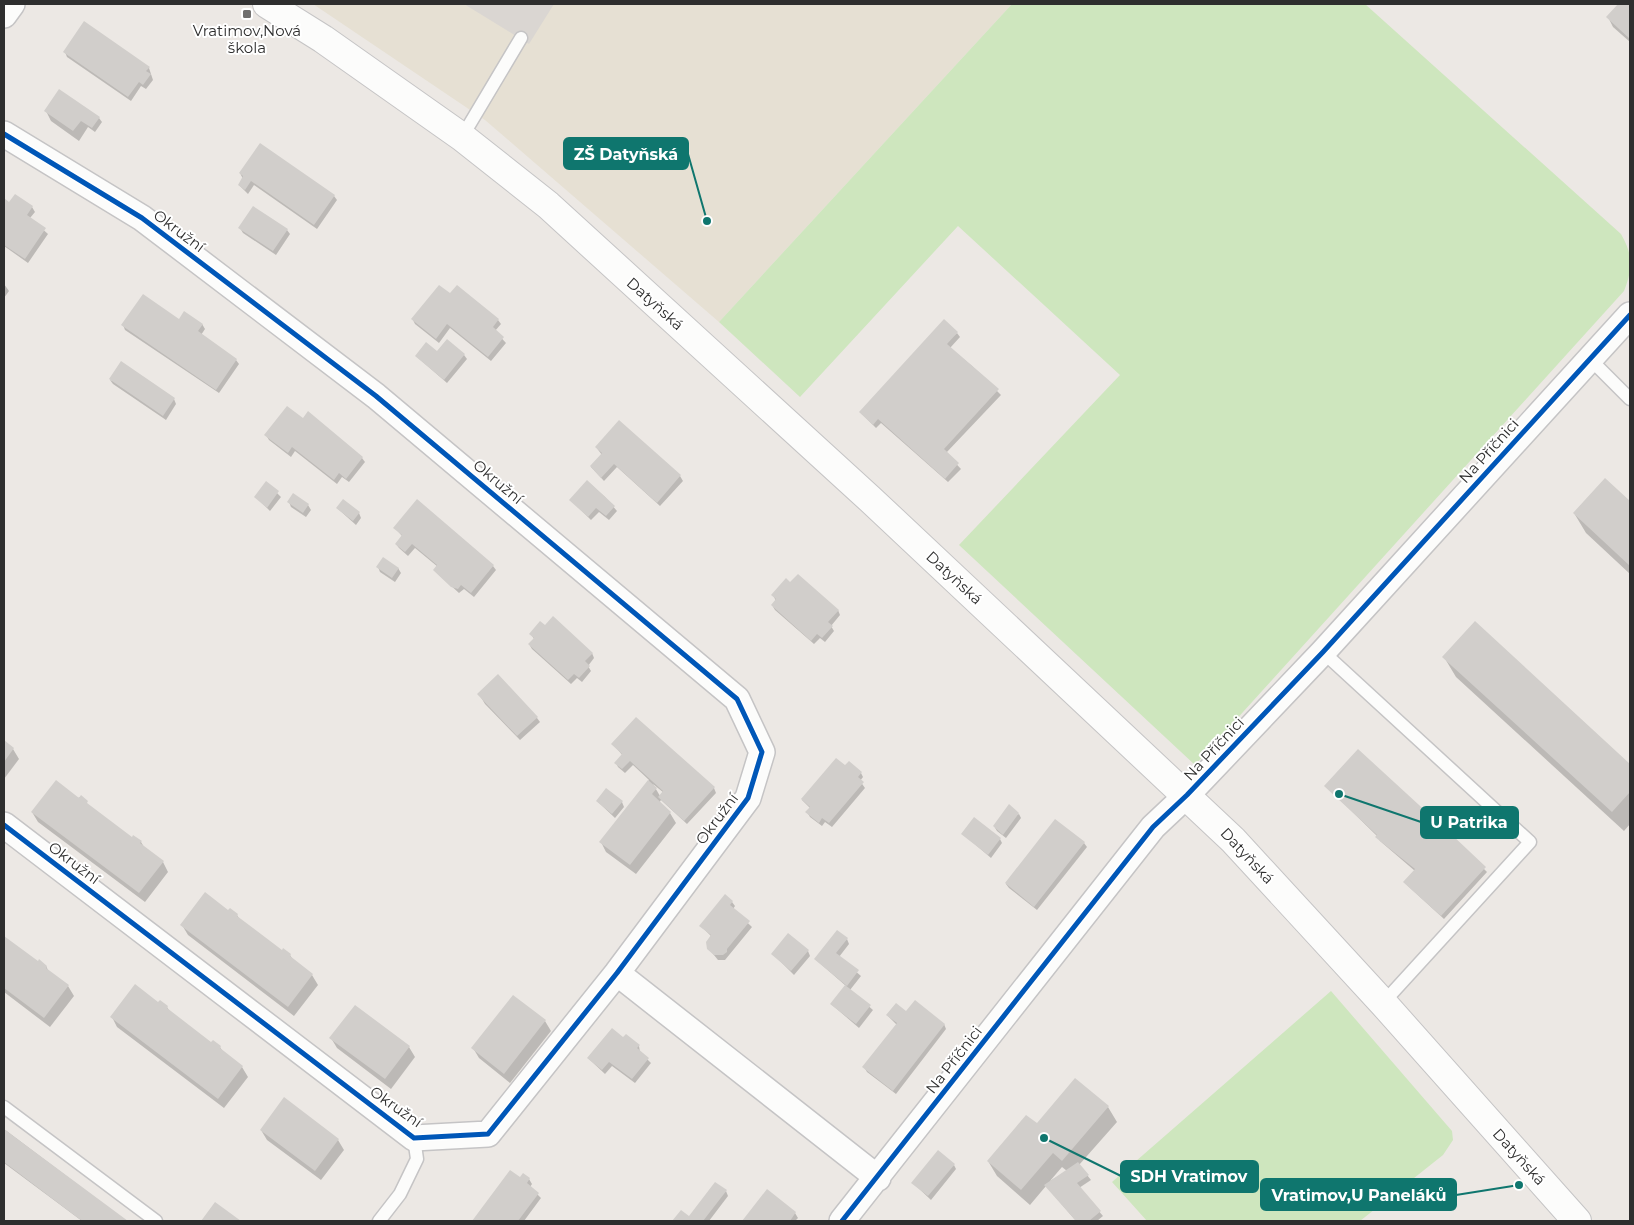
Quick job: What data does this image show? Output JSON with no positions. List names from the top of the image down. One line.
{"streets":{"main road":["Datyňská"],"street":["Okružní","Na Příčnici"]},"crossings":[["Datyňská","Na Příčnici"]],"places":{"transit":["Vratimov,Nová škola"],"other":["ZŠ Datyňská","U Patrika","SDH Vratimov","Vratimov,U Paneláků"]}}
